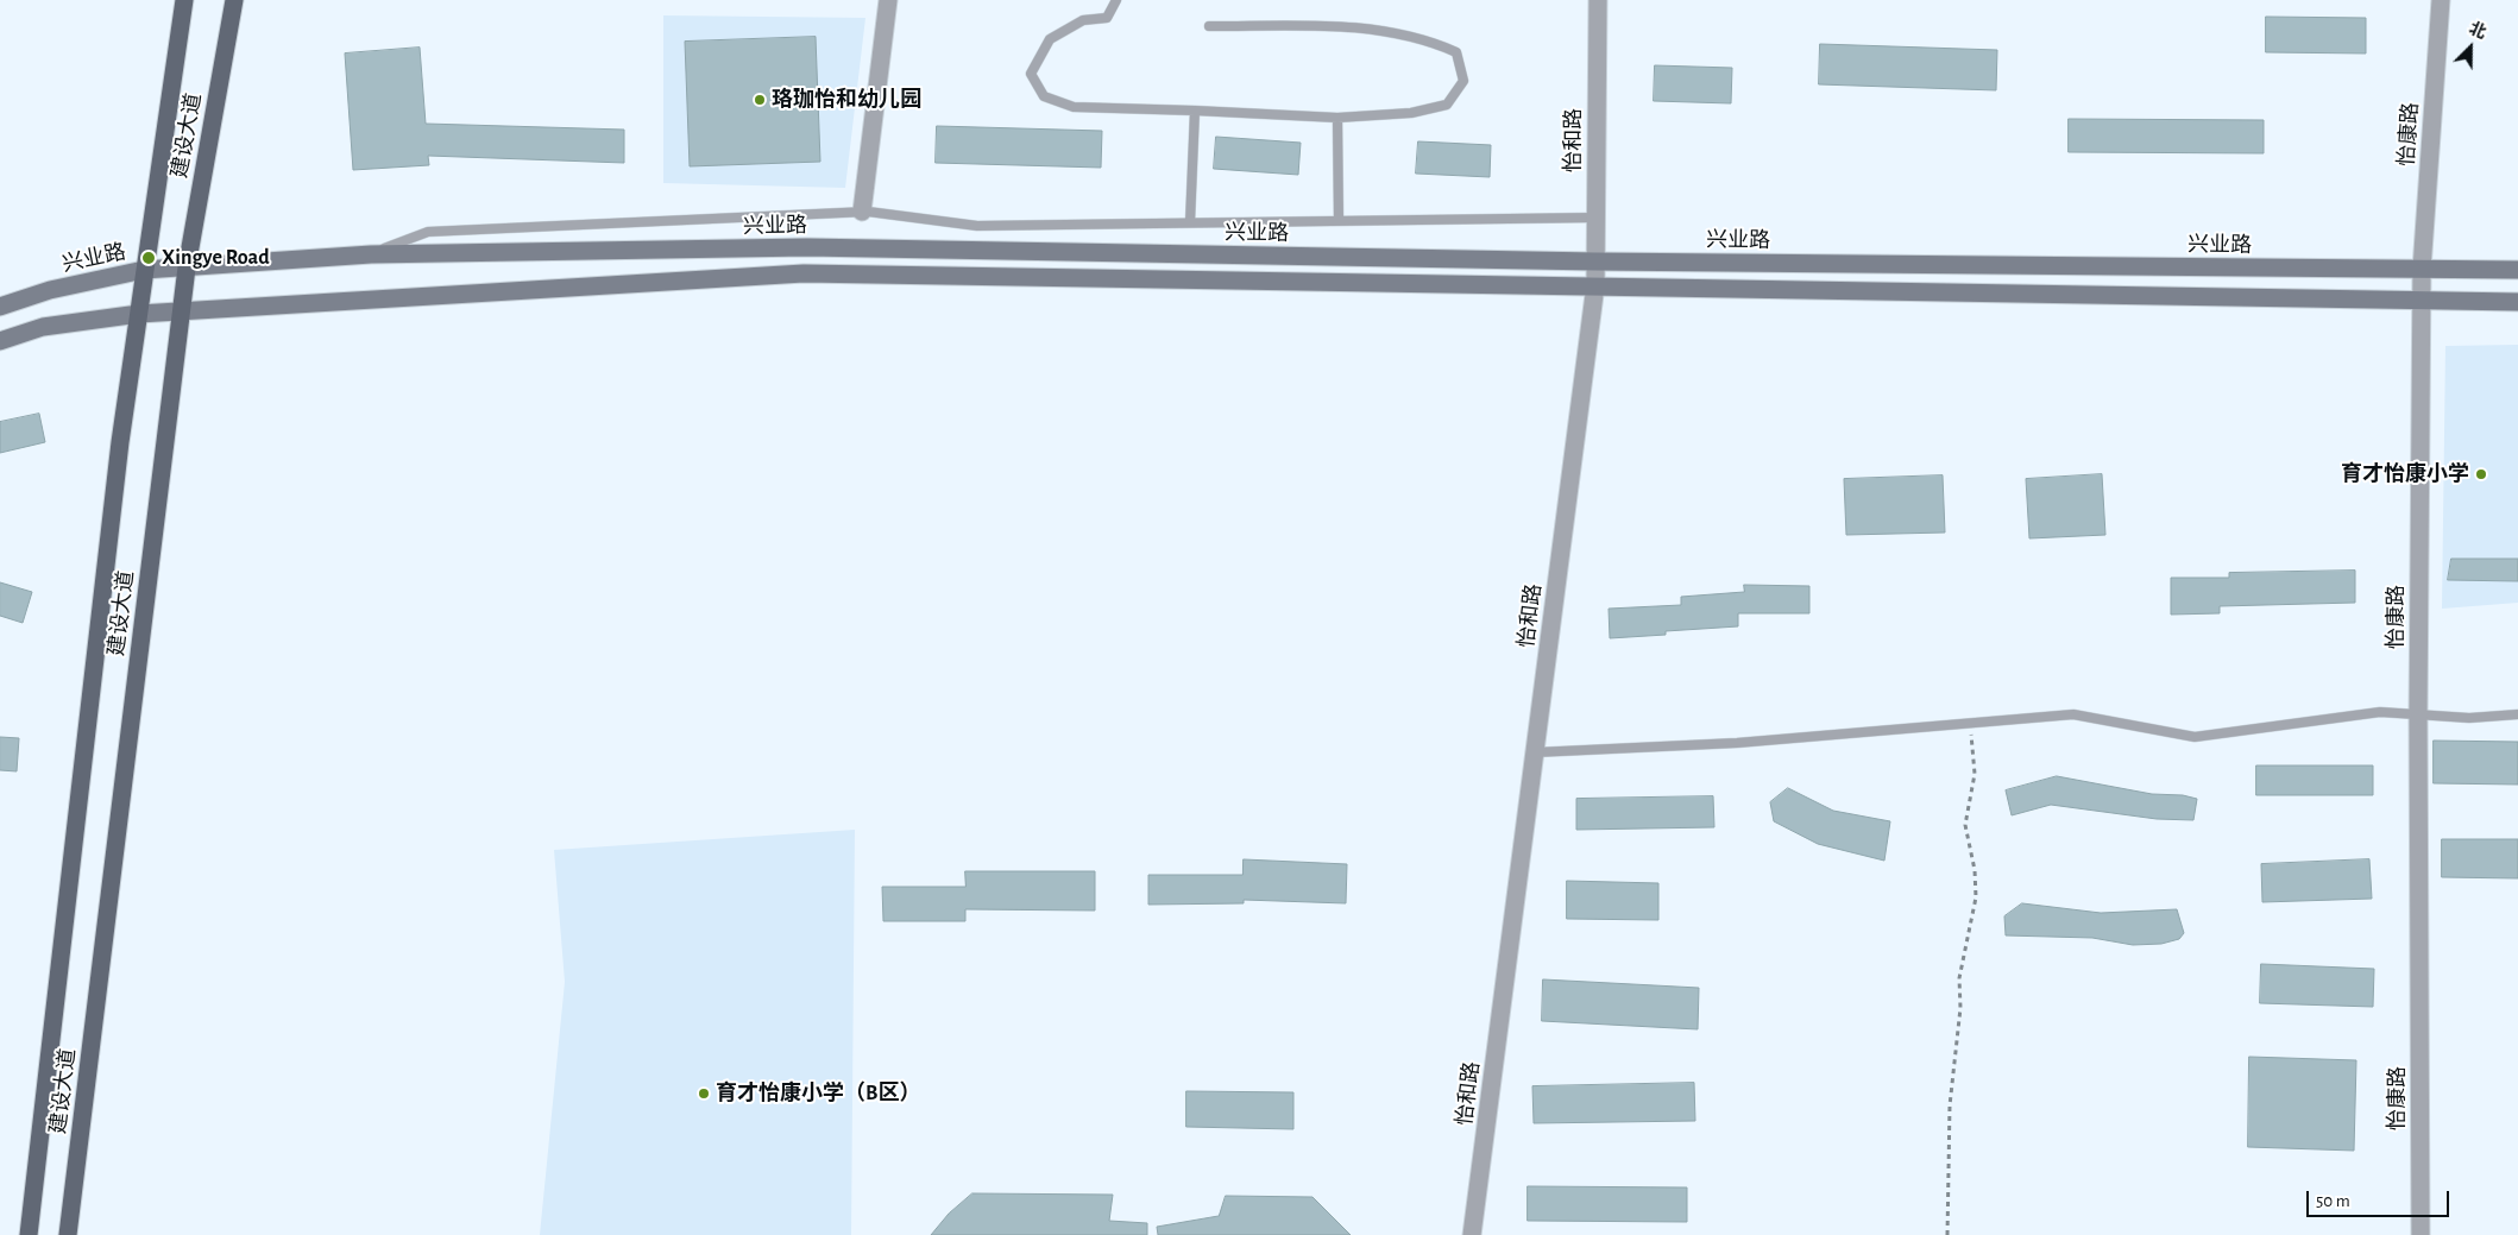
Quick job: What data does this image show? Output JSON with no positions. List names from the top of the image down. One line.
{"streets":{"main road":["建设大道","兴业路"],"street":["怡康路","怡和路"]},"crossings":[["怡康路","兴业路"],["建设大道","兴业路"],["怡和路","兴业路"]],"places":["珞珈怡和幼儿园","Xingye Road","育才怡康小学","育才怡康小学（B区）"],"scale_bar":"50 m","north":"top right"}
